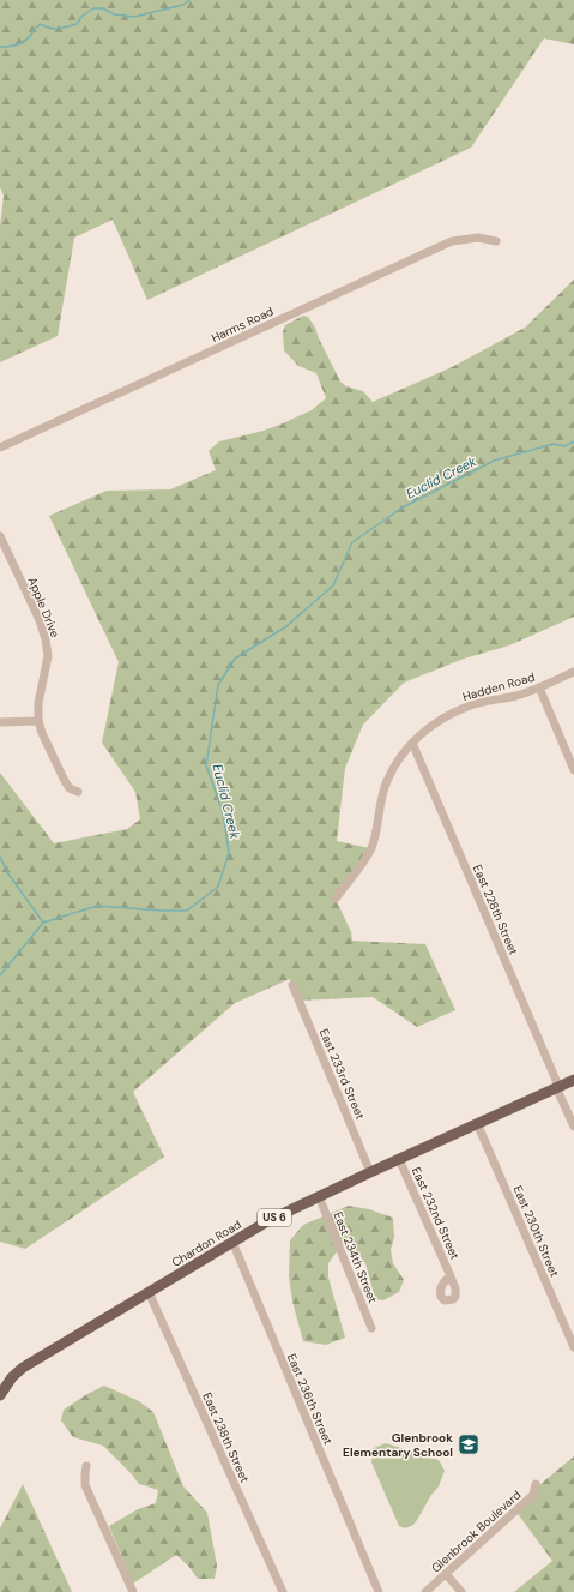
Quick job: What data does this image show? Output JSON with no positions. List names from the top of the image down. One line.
{"streets":{"main road":["US 6","Chardon Road"],"street":["Harms Road","Apple Drive","Hadden Road","East 228th Street","East 233rd Street","East 232nd Street","East 230th Street","East 234th Street","East 236th Street","East 238th Street","Glenbrook Boulevard"]},"crossings":[["Hadden Road","East 228th Street"],["East 228th Street","Chardon Road"],["East 233rd Street","Chardon Road"],["East 232nd Street","Chardon Road"],["East 230th Street","Chardon Road"],["Chardon Road","East 234th Street"],["Chardon Road","East 236th Street"],["Chardon Road","East 238th Street"]],"water":["Euclid Creek"],"places":{"school or university":["Glenbrook Elementary School"]}}
